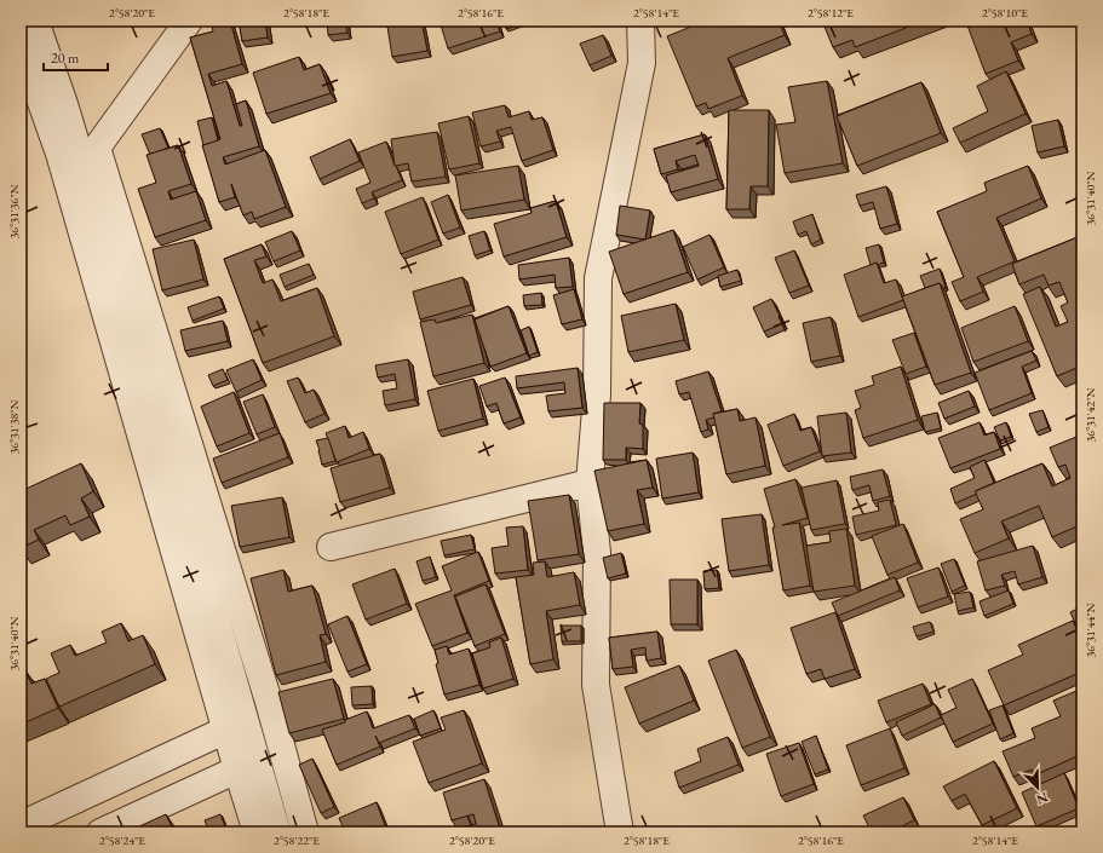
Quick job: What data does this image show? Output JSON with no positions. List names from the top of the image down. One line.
{"scale_bar":"20 m","north":"bottom right","coordinates":["2°58'20\"E","2°58'18\"E","2°58'16\"E","2°58'14\"E","2°58'12\"E","2°58'10\"E","36°31'40\"N","36°31'36\"N","36°31'42\"N","36°31'38\"N","36°31'44\"N","2°58'24\"E","2°58'22\"E"]}
